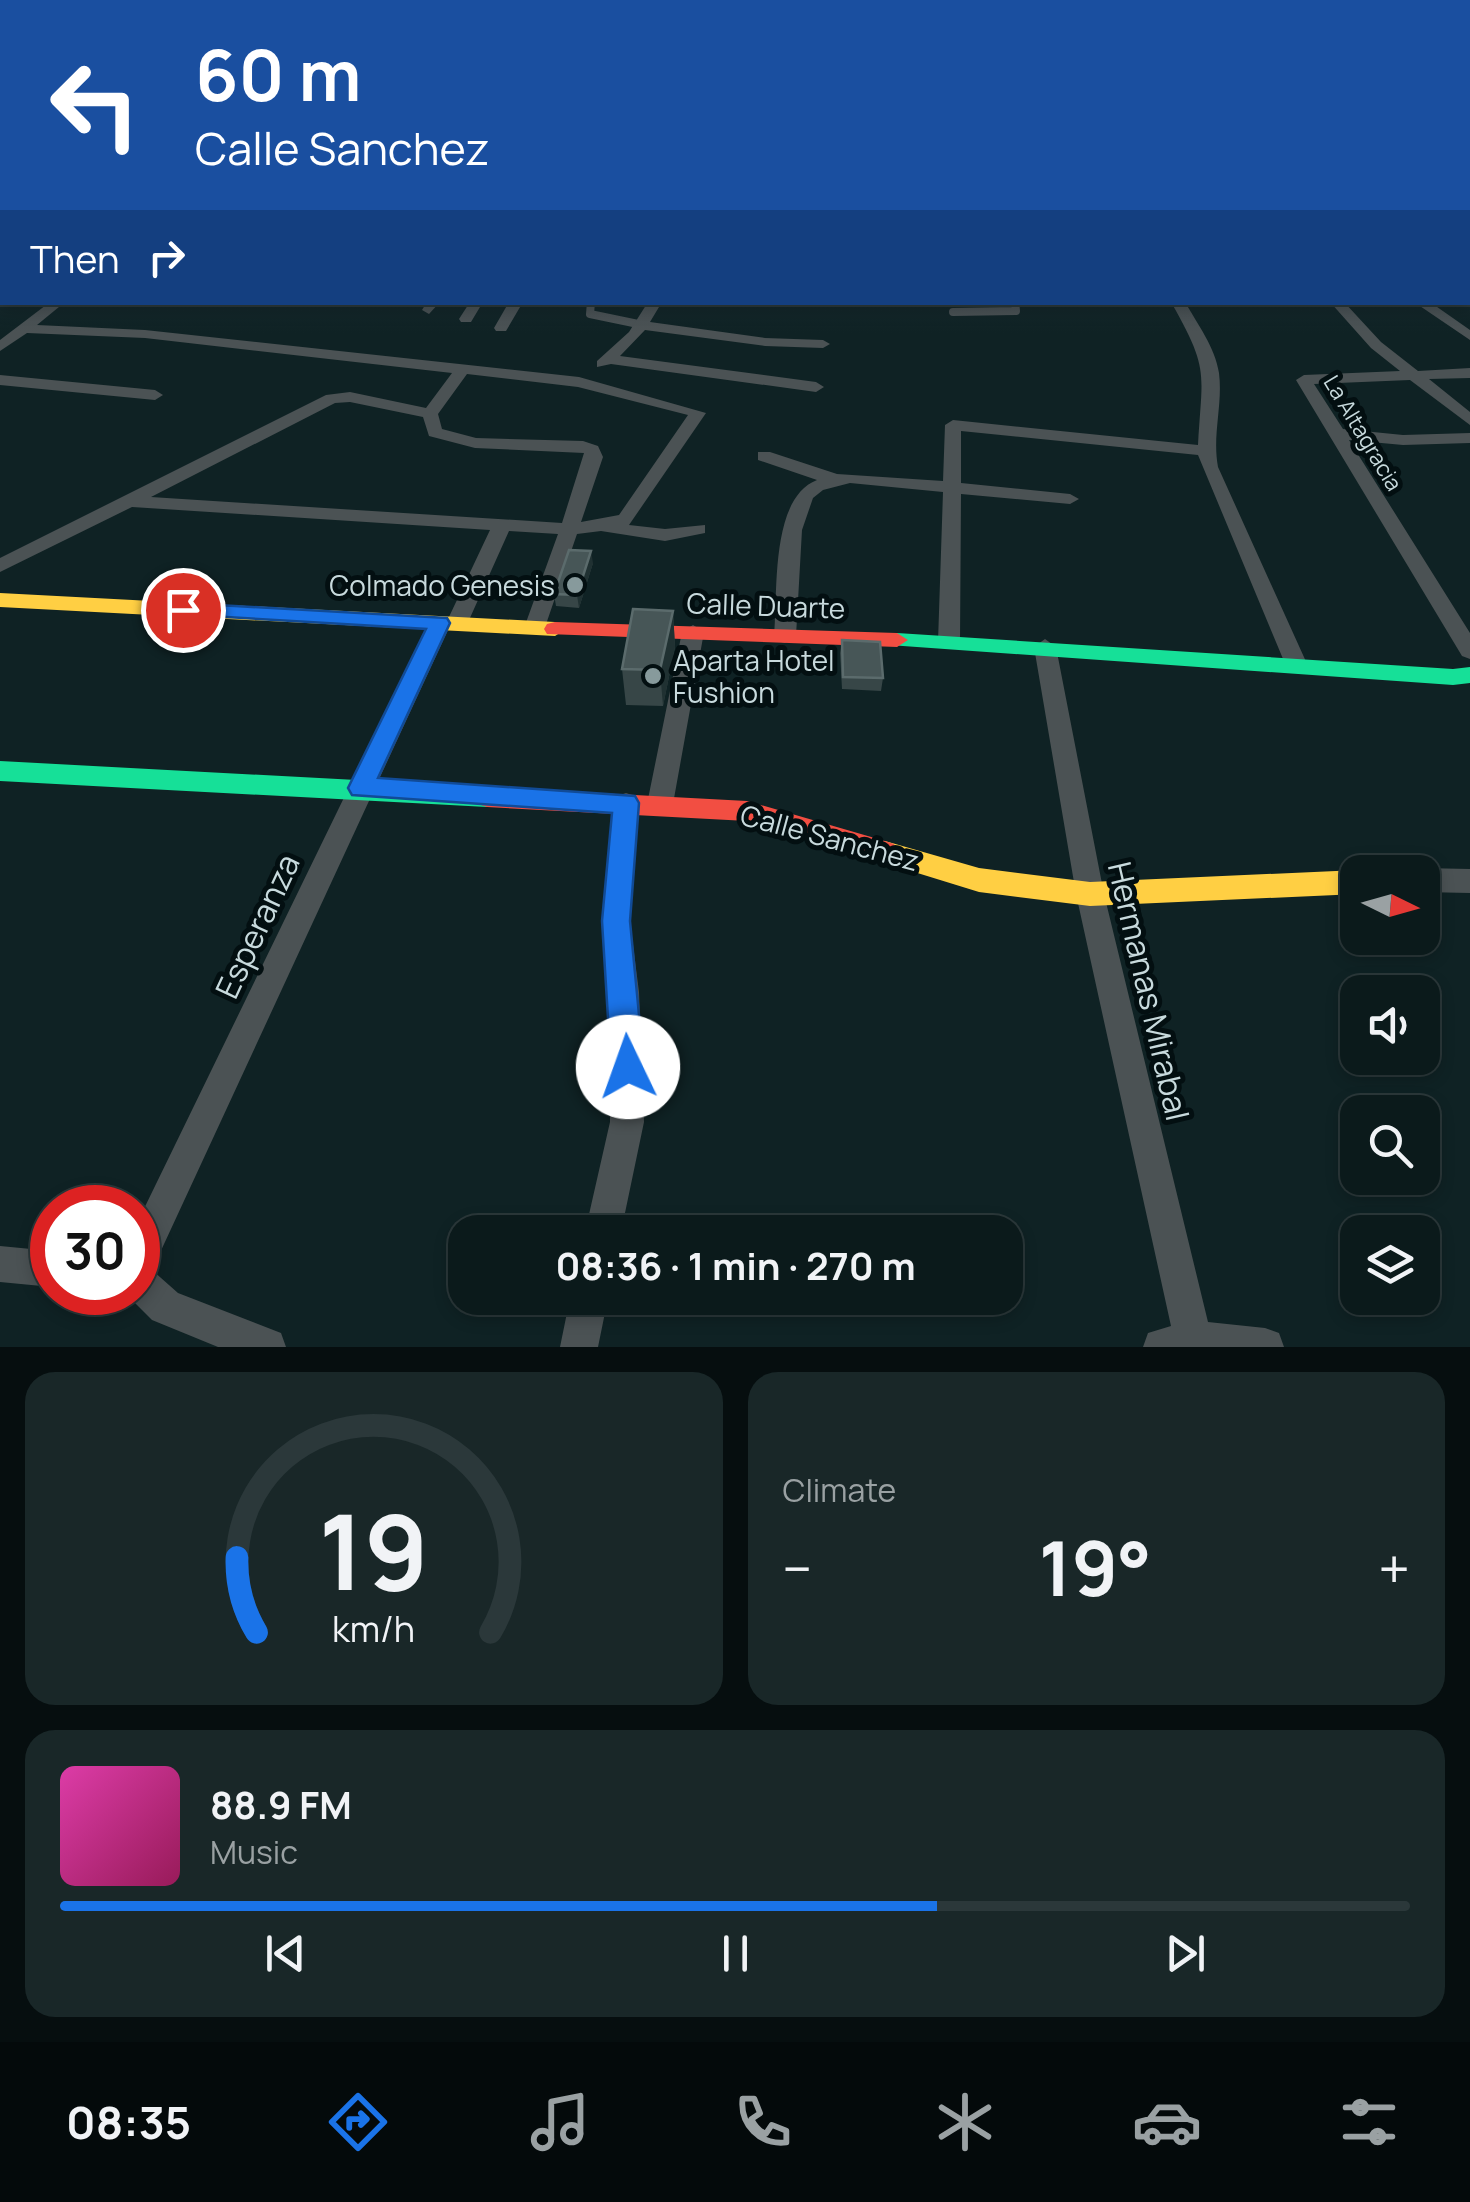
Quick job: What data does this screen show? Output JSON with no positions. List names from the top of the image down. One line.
{"streets":{"street":["La Altagracia","Calle Duarte","Calle Sanchez","Esperanza","Hermanas Mirabal"]},"crossings":[["Calle Duarte","Esperanza"],["Calle Duarte","Hermanas Mirabal"],["Calle Sanchez","Esperanza"],["Calle Sanchez","Hermanas Mirabal"]],"places":["Colmado Genesis","Aparta Hotel Fushion"],"north":"right","page":{"turn":["60 m","Calle Sanchez"],"then":"Then","limit":"30","trip":"08:36 · 1 min · 270 m","tile":"Climate","heat":["−","19°","+"],"song":["88.9 FM","Music"],"tabs":"08:35","gauge":["19","km/h"]}}
